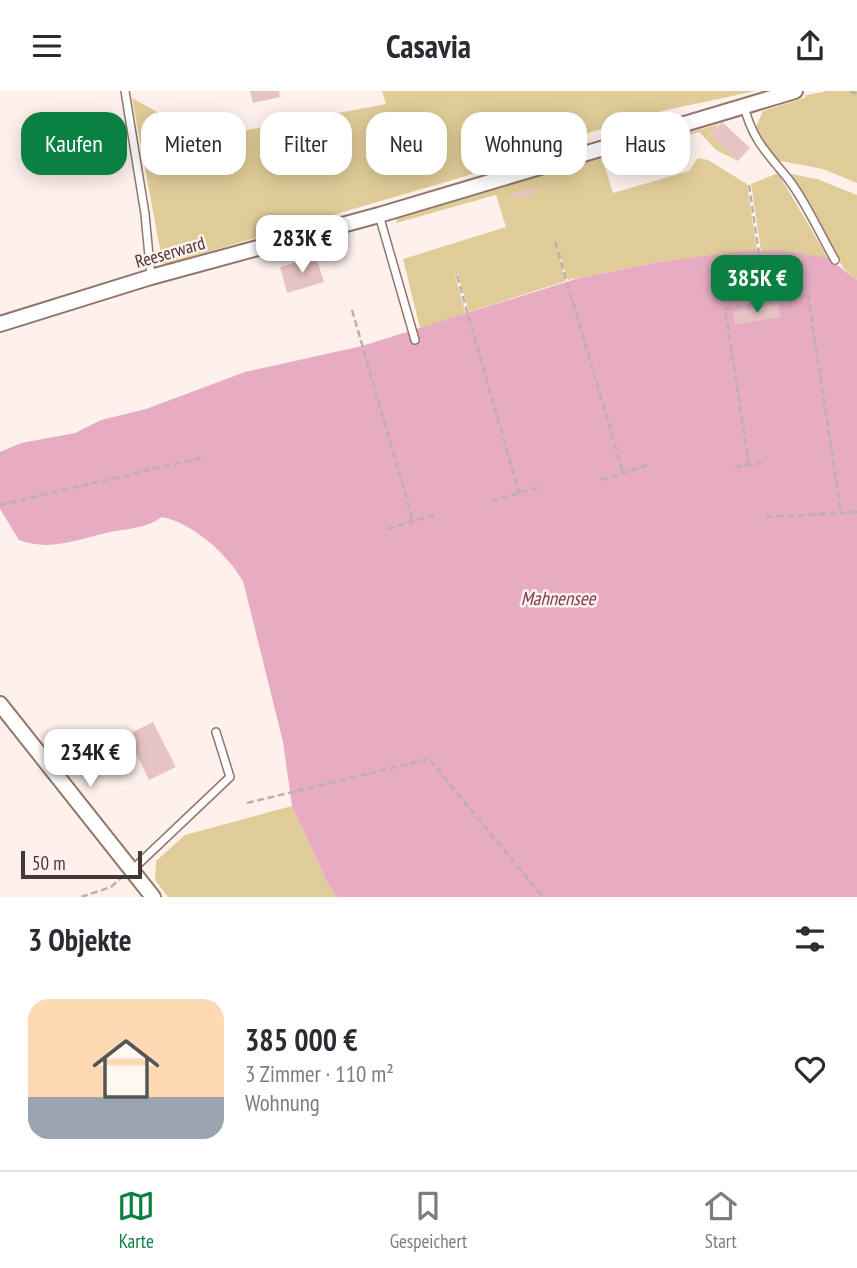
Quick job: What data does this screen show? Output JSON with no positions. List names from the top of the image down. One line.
{"streets":{"street":["Reeserward"]},"water":["Mahnensee"],"scale_bar":"50 m","page":{"header":"Casavia","chip":["Kaufen","Mieten","Filter","Neu","Wohnung","Haus"],"price":["283K €","385K €","234K €"],"scale":"50 m","heading":"3 Objekte","list":[{"name":"385 000 €","note":"3 Zimmer · 110 m² · Wohnung"}],"tabs":["Karte","Gespeichert","Start"]}}
